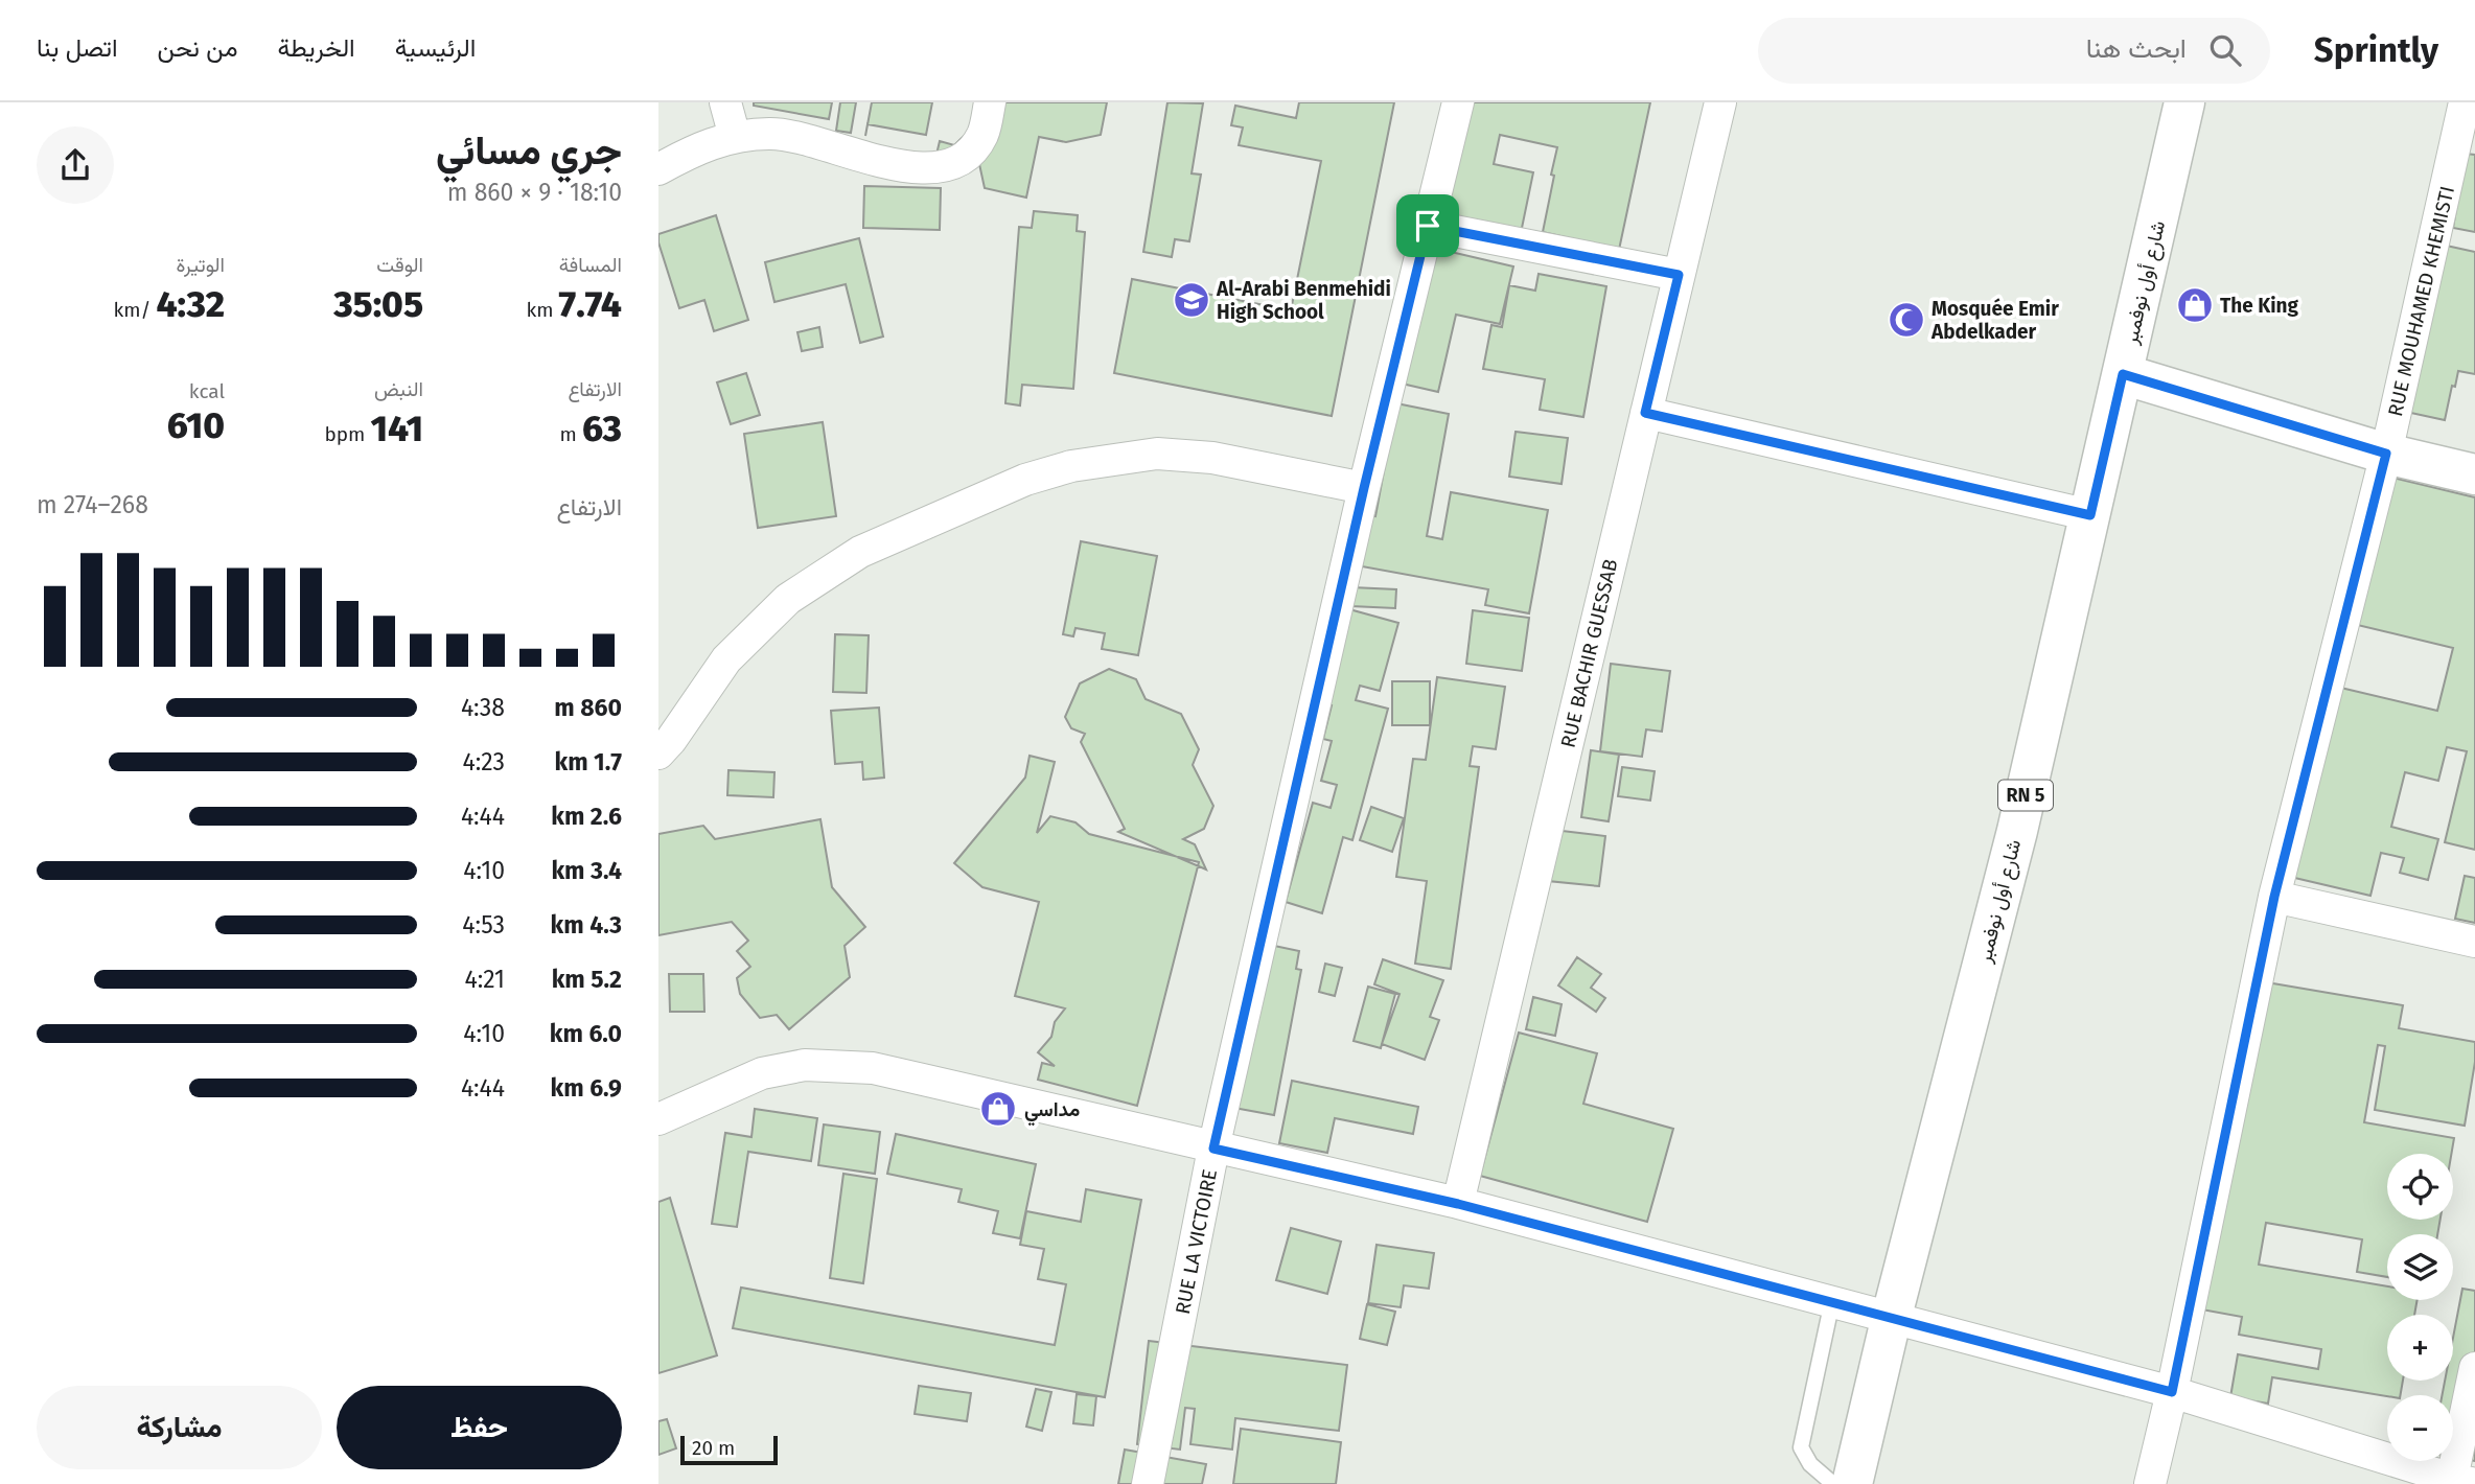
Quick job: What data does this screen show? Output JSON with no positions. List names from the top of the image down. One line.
{"streets":{"main road":["شارع أول نوفمبر","RN 5"],"street":["RUE MOUHAMED KHEMISTI","RUE BACHIR GUESSAB","RUE LA VICTOIRE"]},"places":{"school or university":["Al-Arabi Benmehidi High School"],"shop":["The King","مداسي"],"mosque":["Mosquée Emir Abdelkader"]},"scale_bar":"20 m","page":{"header":"Sprintly","search":"ابحث هنا","nav":["الرئيسية","الخريطة","من نحن","اتصل بنا"],"heading":["جري مسائي","18:10 · 9 × 860 m"],"stats":[["المسافة","7.74 km"],["الوقت","35:05"],["الوتيرة","4:32 /km"],["الارتفاع","63 m"],["النبض","141 bpm"],["kcal","610"]],"chart":["الارتفاع","268–274 m"],"list":[{"name":"860 m","note":"4:38"},{"name":"1.7 km","note":"4:23"},{"name":"2.6 km","note":"4:44"},{"name":"3.4 km","note":"4:10"},{"name":"4.3 km","note":"4:53"},{"name":"5.2 km","note":"4:21"},{"name":"6.0 km","note":"4:10"},{"name":"6.9 km","note":"4:44"}],"map_buttons":["+","−"],"buttons":["حفظ","مشاركة"],"scale":"20 m"}}
